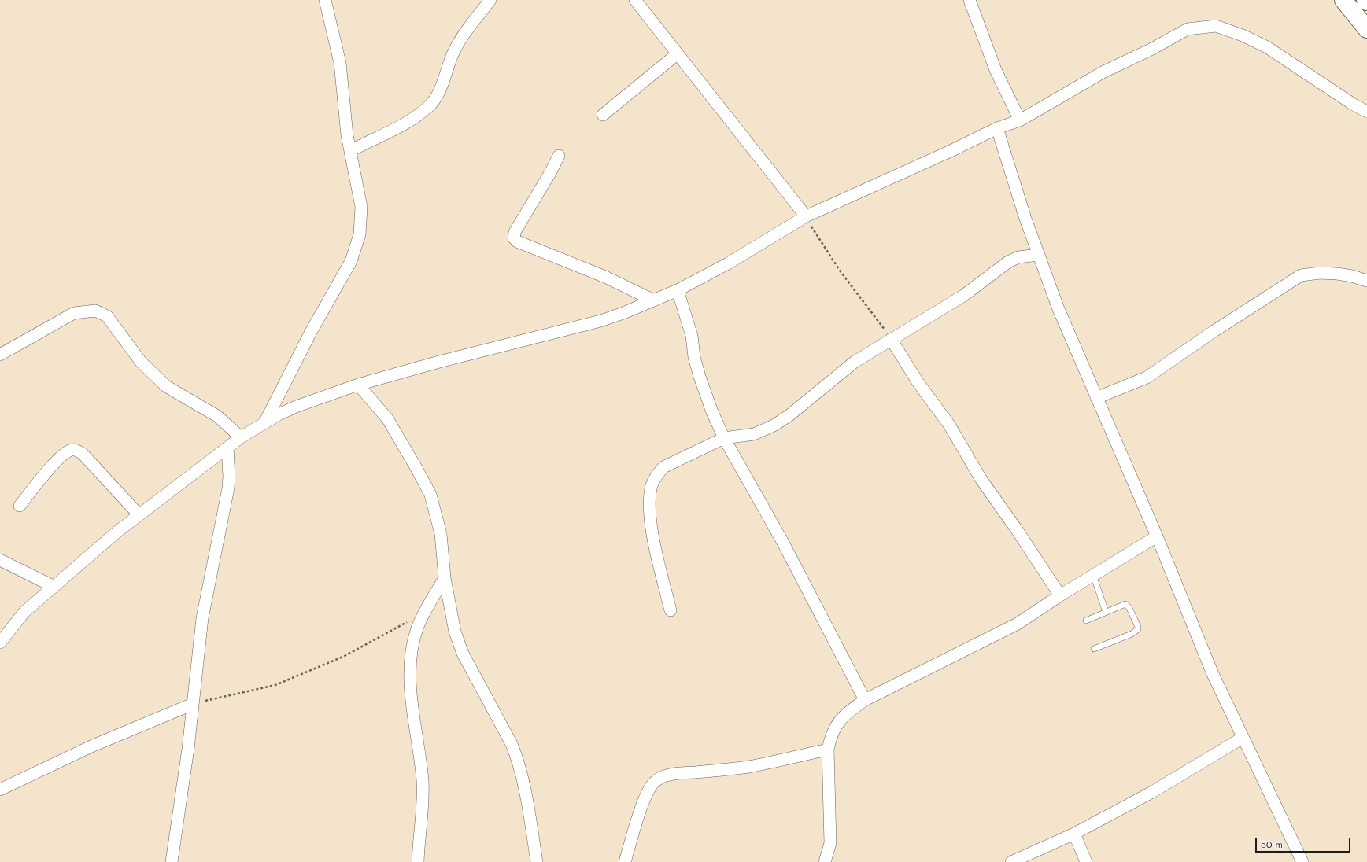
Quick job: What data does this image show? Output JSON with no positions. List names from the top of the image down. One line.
{"scale_bar":"50 m"}
